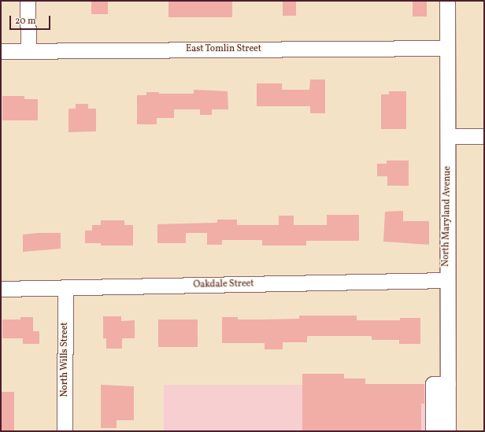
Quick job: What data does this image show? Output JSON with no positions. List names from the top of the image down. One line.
{"streets":{"street":["East Tomlin Street","North Maryland Avenue","Oakdale Street","North Wills Street"]},"crossings":[["East Tomlin Street","North Maryland Avenue"],["North Maryland Avenue","Oakdale Street"],["Oakdale Street","North Wills Street"]],"scale_bar":"20 m"}
